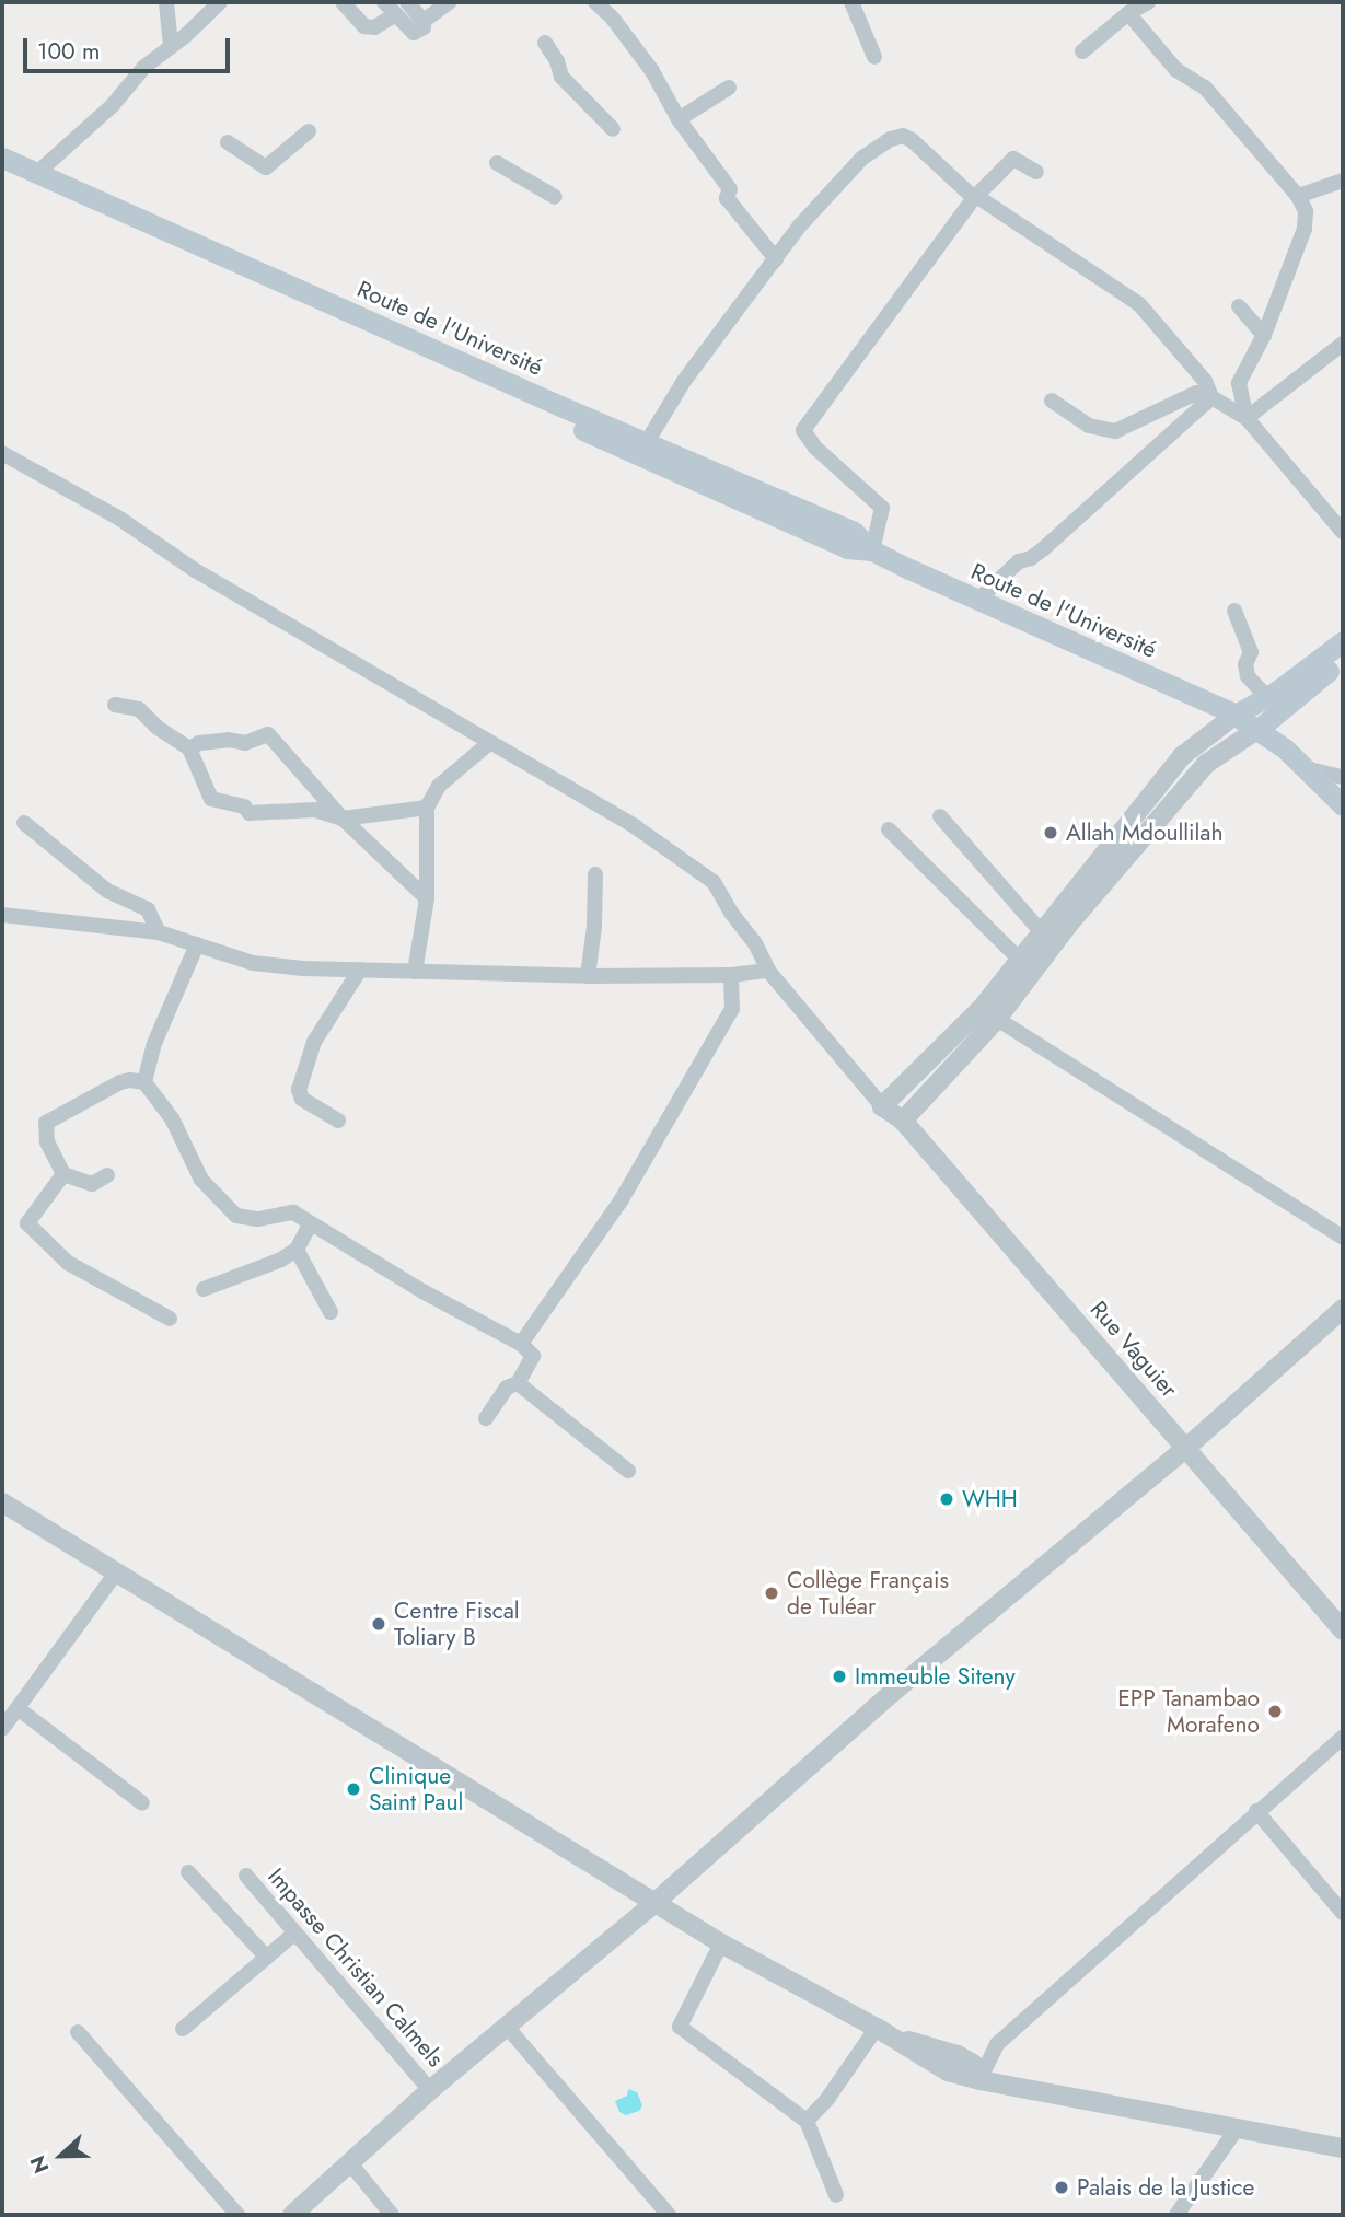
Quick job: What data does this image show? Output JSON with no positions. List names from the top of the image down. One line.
{"streets":{"main road":["Route de l'Université"],"street":["Rue Vaguier","Impasse Christian Calmels"]},"places":["Allah Mdoullilah","WHH","Collège Français de Tuléar","Centre Fiscal Toliary B","Immeuble Siteny","EPP Tanambao Morafeno","Clinique Saint Paul","Palais de la Justice"],"scale_bar":"100 m","north":"left"}
